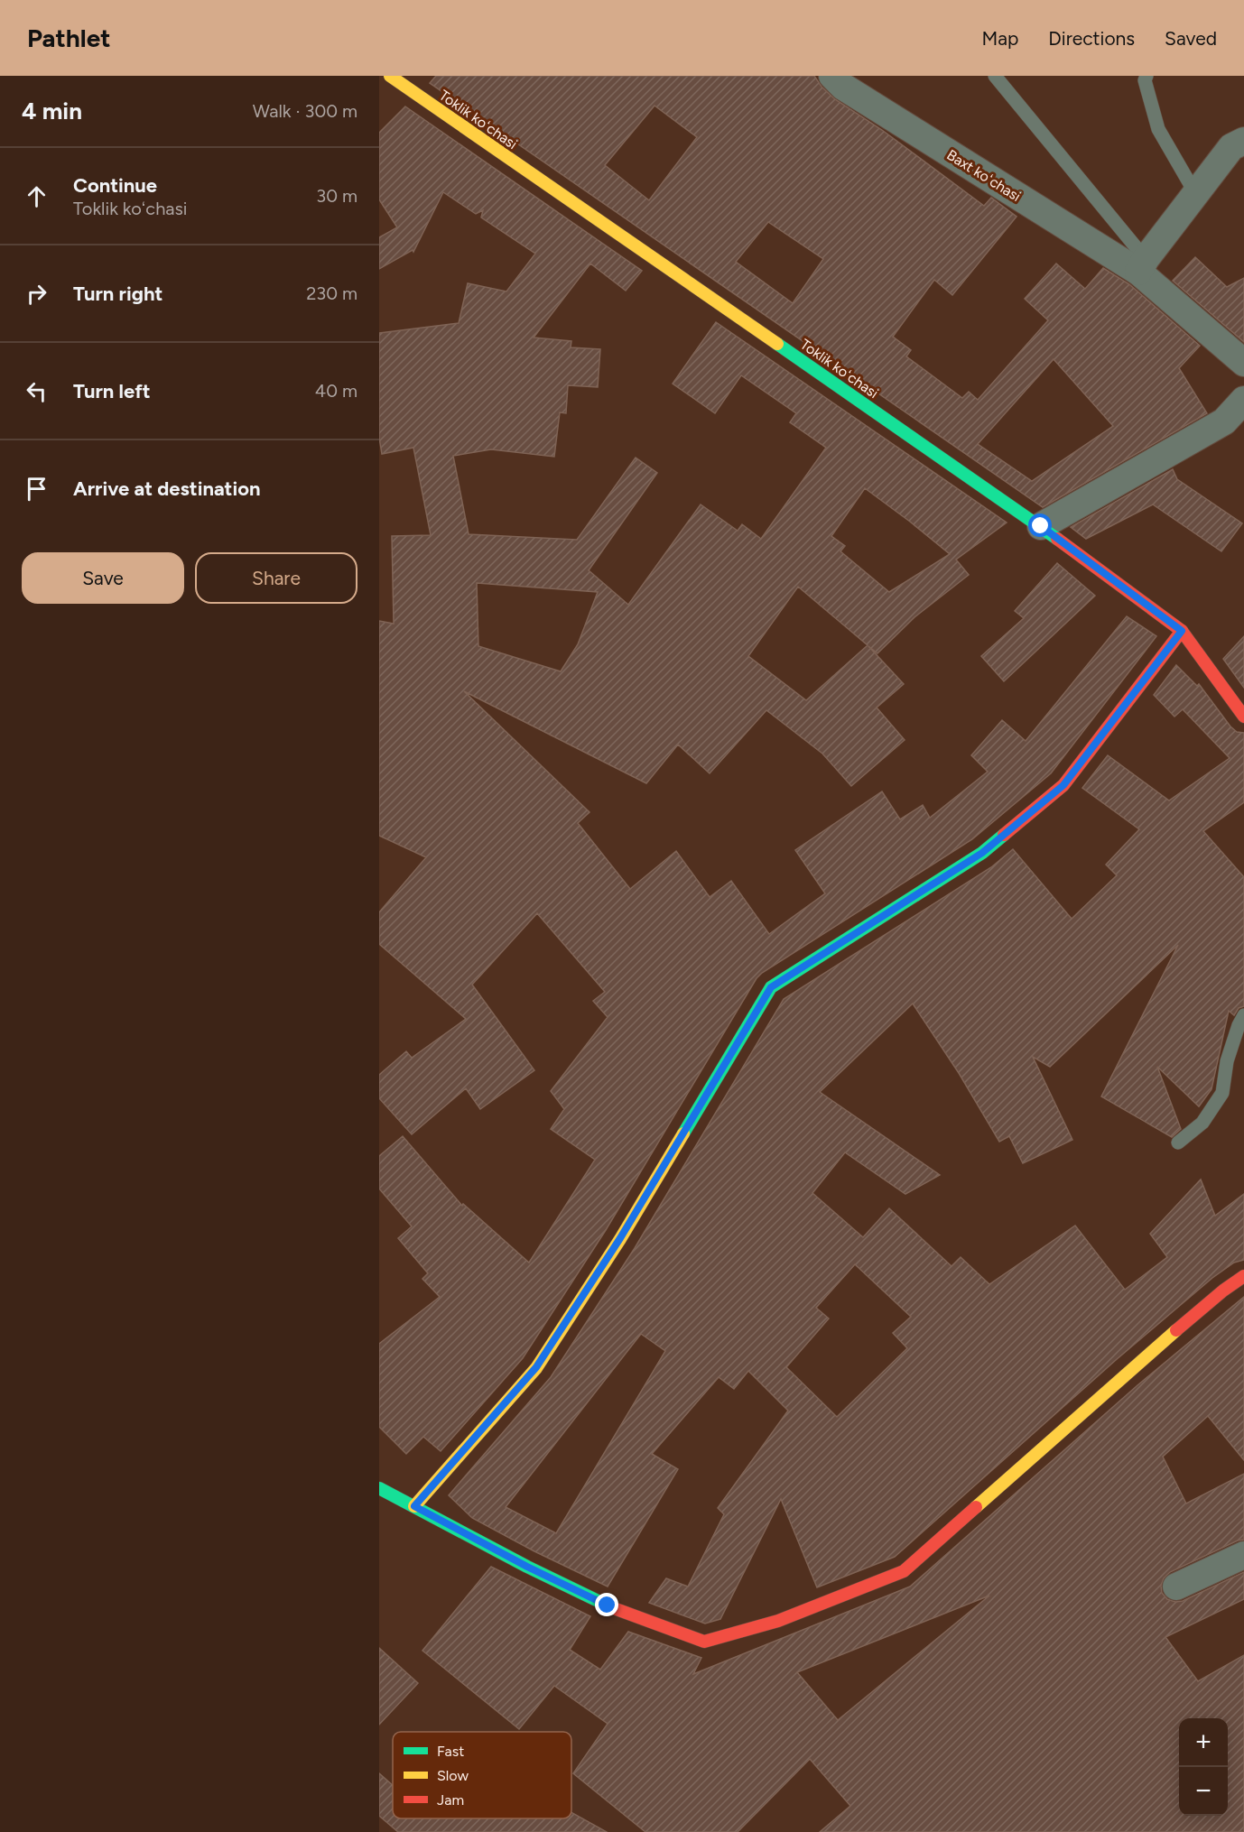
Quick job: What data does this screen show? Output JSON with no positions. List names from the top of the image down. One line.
{"streets":{"street":["Toklik koʻchasi","Baxt koʻchasi"]},"legend":["Fast","Slow","Jam"],"page":{"header":"Pathlet","nav":["Map","Directions","Saved"],"heading":["4 min","Walk · 300 m"],"list":[["Continue","Toklik koʻchasi","30 m"],["Turn right","230 m"],["Turn left","40 m"],"Arrive at destination"],"buttons":["Save","Share"],"map_buttons":["+","−"]}}
